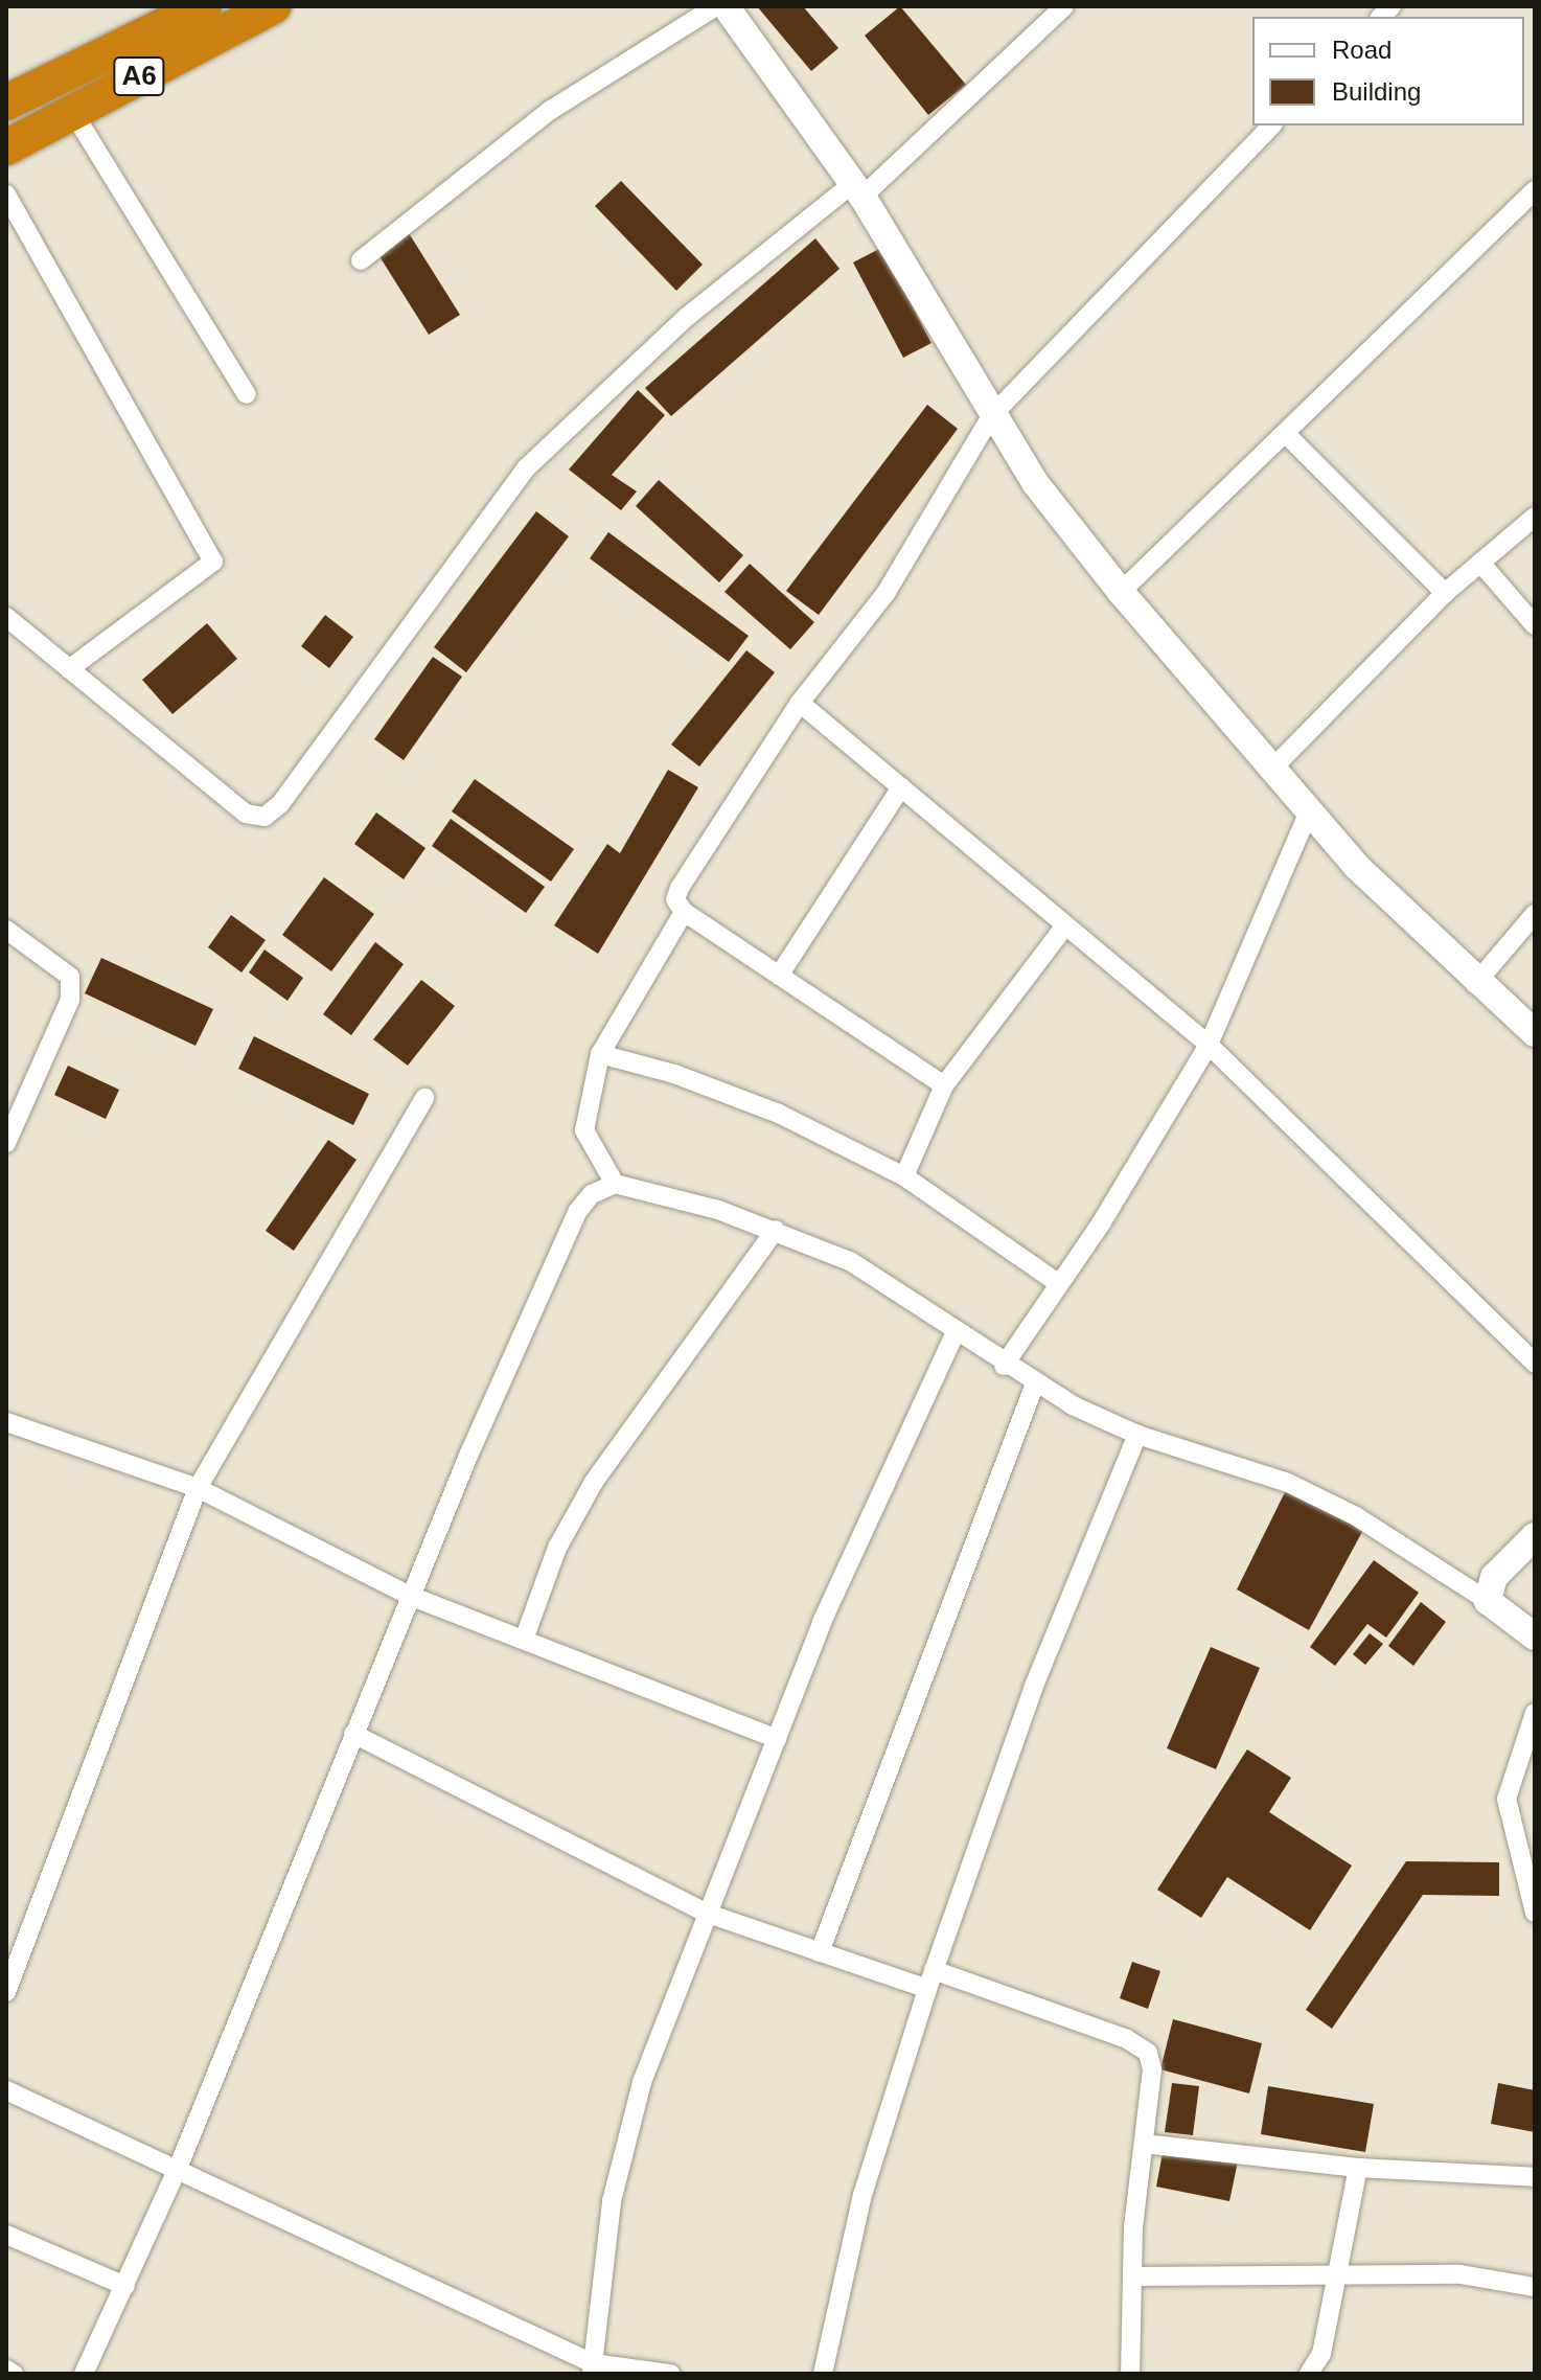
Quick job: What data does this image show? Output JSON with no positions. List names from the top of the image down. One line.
{"streets":{"highway":["A6"]},"legend":["Road","Building"]}
